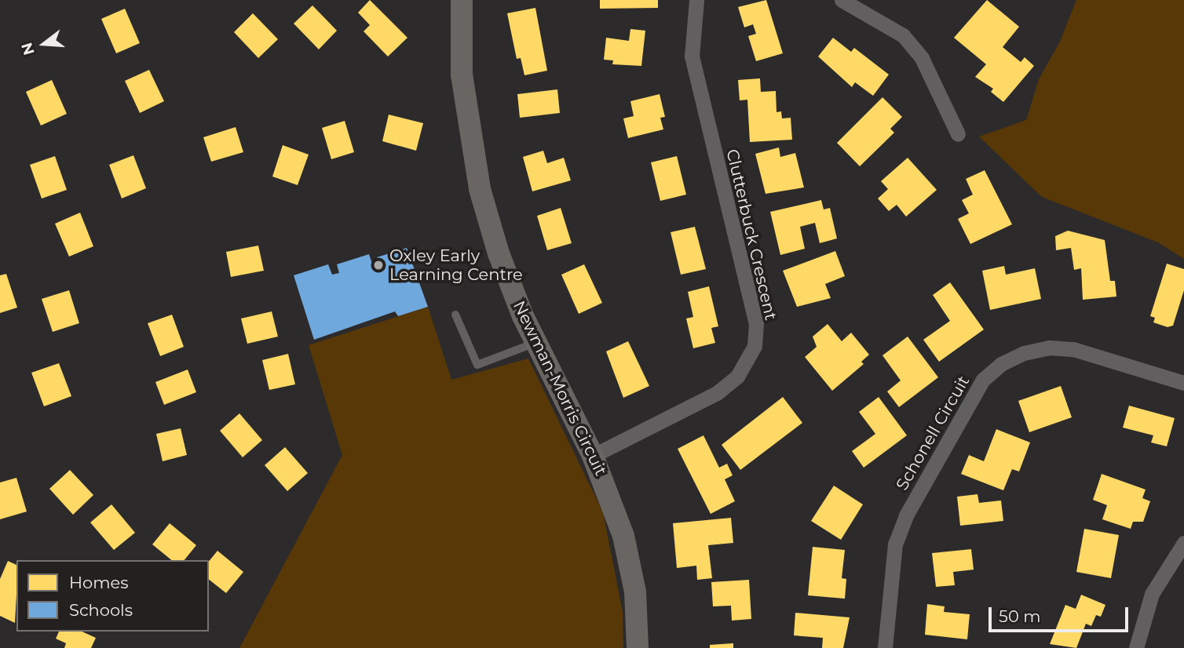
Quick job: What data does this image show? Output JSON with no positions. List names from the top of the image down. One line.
{"streets":{"street":["Clutterbuck Crescent","Newman-Morris Circuit","Schonell Circuit"]},"crossings":[["Clutterbuck Crescent","Newman-Morris Circuit"]],"places":["Oxley Early Learning Centre"],"legend":["Homes","Schools"],"scale_bar":"50 m","north":"left"}
